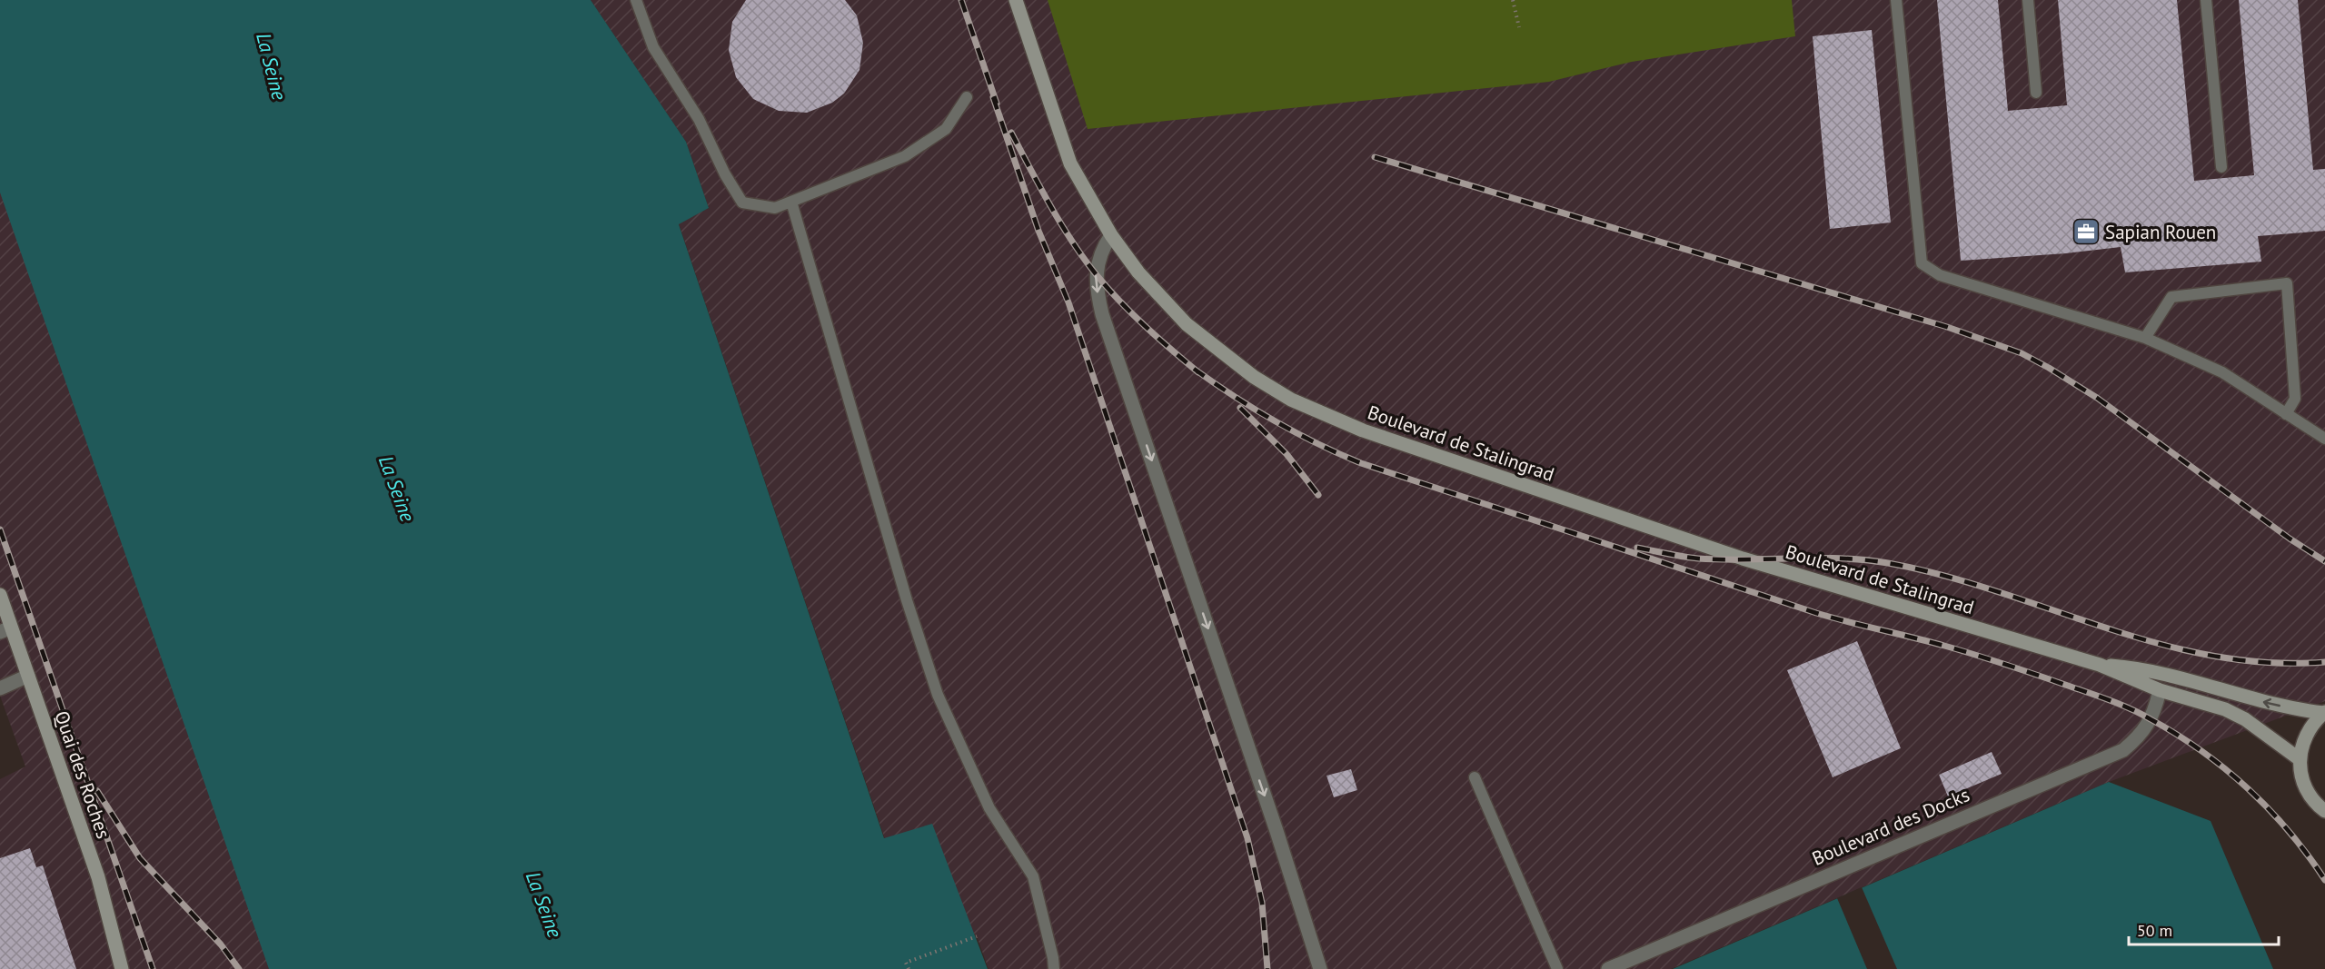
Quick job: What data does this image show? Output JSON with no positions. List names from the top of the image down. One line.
{"streets":{"street":["Boulevard de Stalingrad","Quai des Roches","Boulevard des Docks"]},"crossings":[["Boulevard de Stalingrad","Boulevard des Docks"]],"water":["La Seine"],"places":{"office":["Sapian Rouen"]},"scale_bar":"50 m"}
